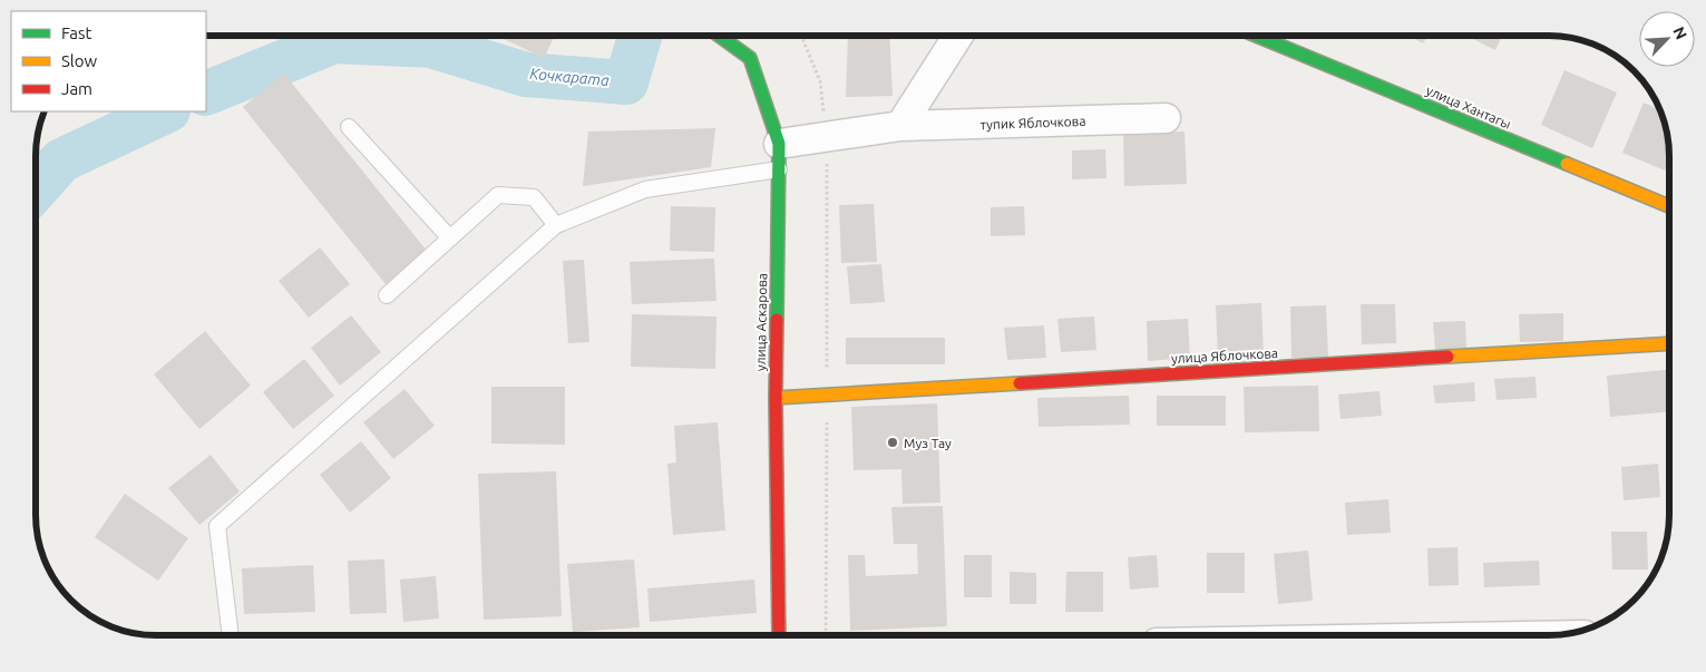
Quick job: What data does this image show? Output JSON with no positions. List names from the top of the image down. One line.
{"streets":{"street":["улица Хантагы","тупик Яблочкова","улица Аскарова","улица Яблочкова"]},"crossings":[["тупик Яблочкова","улица Аскарова"],["улица Аскарова","улица Яблочкова"]],"water":["Кочкарата"],"places":["Муз Тау"],"legend":["Fast","Slow","Jam"],"north":"top right"}
